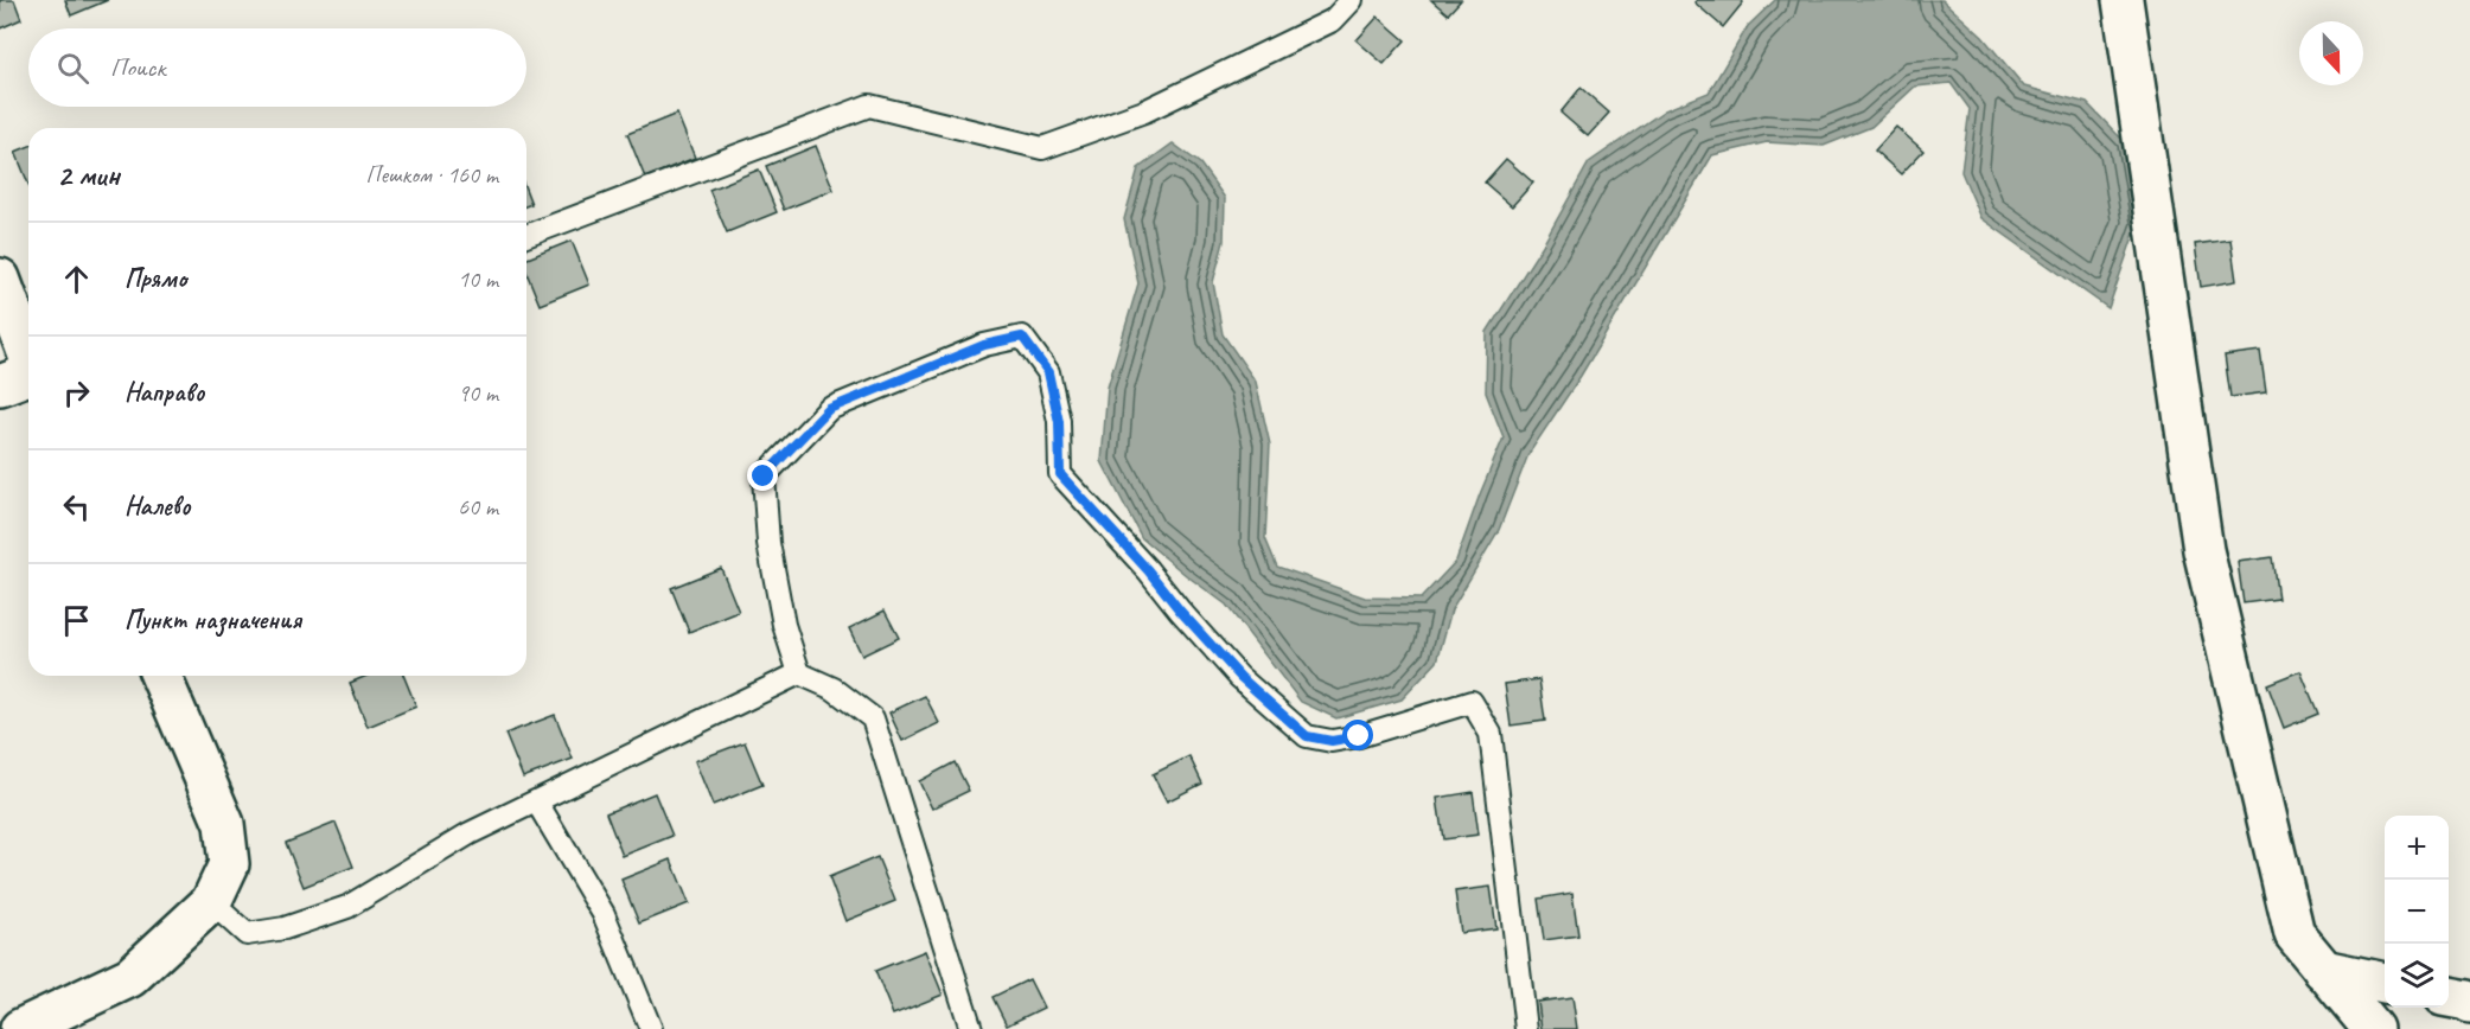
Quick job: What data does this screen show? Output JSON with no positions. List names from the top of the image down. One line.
{"north":"bottom","page":{"search":"Поиск","heading":["2 мин","Пешком · 160 m"],"list":[["Прямо","10 m"],["Направо","90 m"],["Налево","60 m"],"Пункт назначения"],"map_buttons":["+","−"]}}
